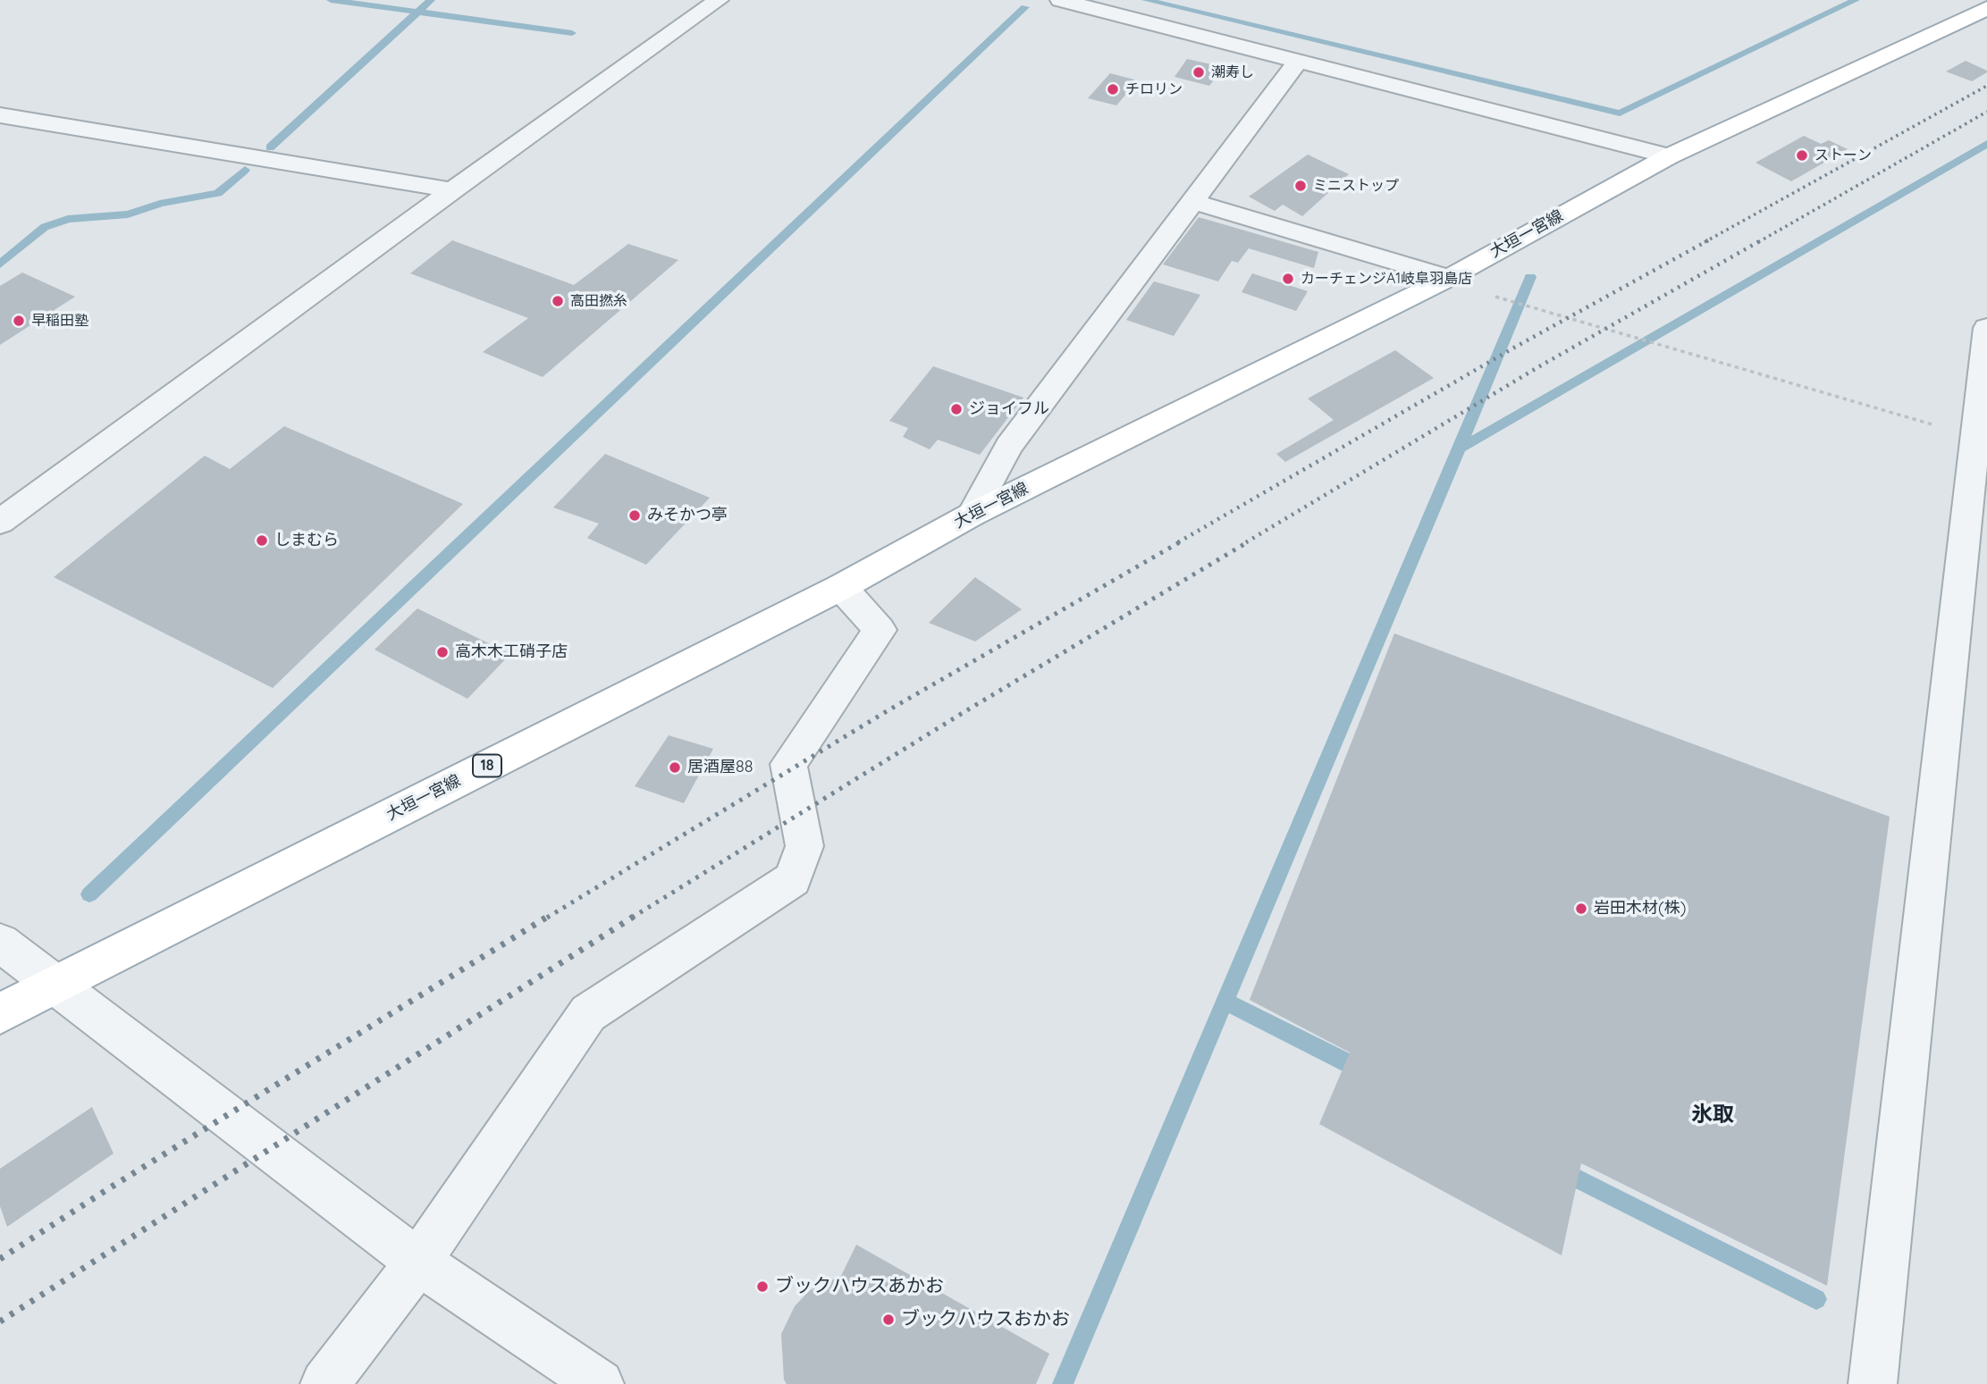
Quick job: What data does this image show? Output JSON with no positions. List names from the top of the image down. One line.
{"streets":{"main road":["大垣一宮線","18"]},"districts":["氷取"],"places":["潮寿し","チロリン","ストーン","ミニストップ","カーチェンジA1岐阜羽島店","高田撚糸","早稲田塾","ジョイフル","みそかつ亭","しまむら","高木木工硝子店","居酒屋88","岩田木材(株)","ブックハウスあかお","ブックハウスおかお"]}
